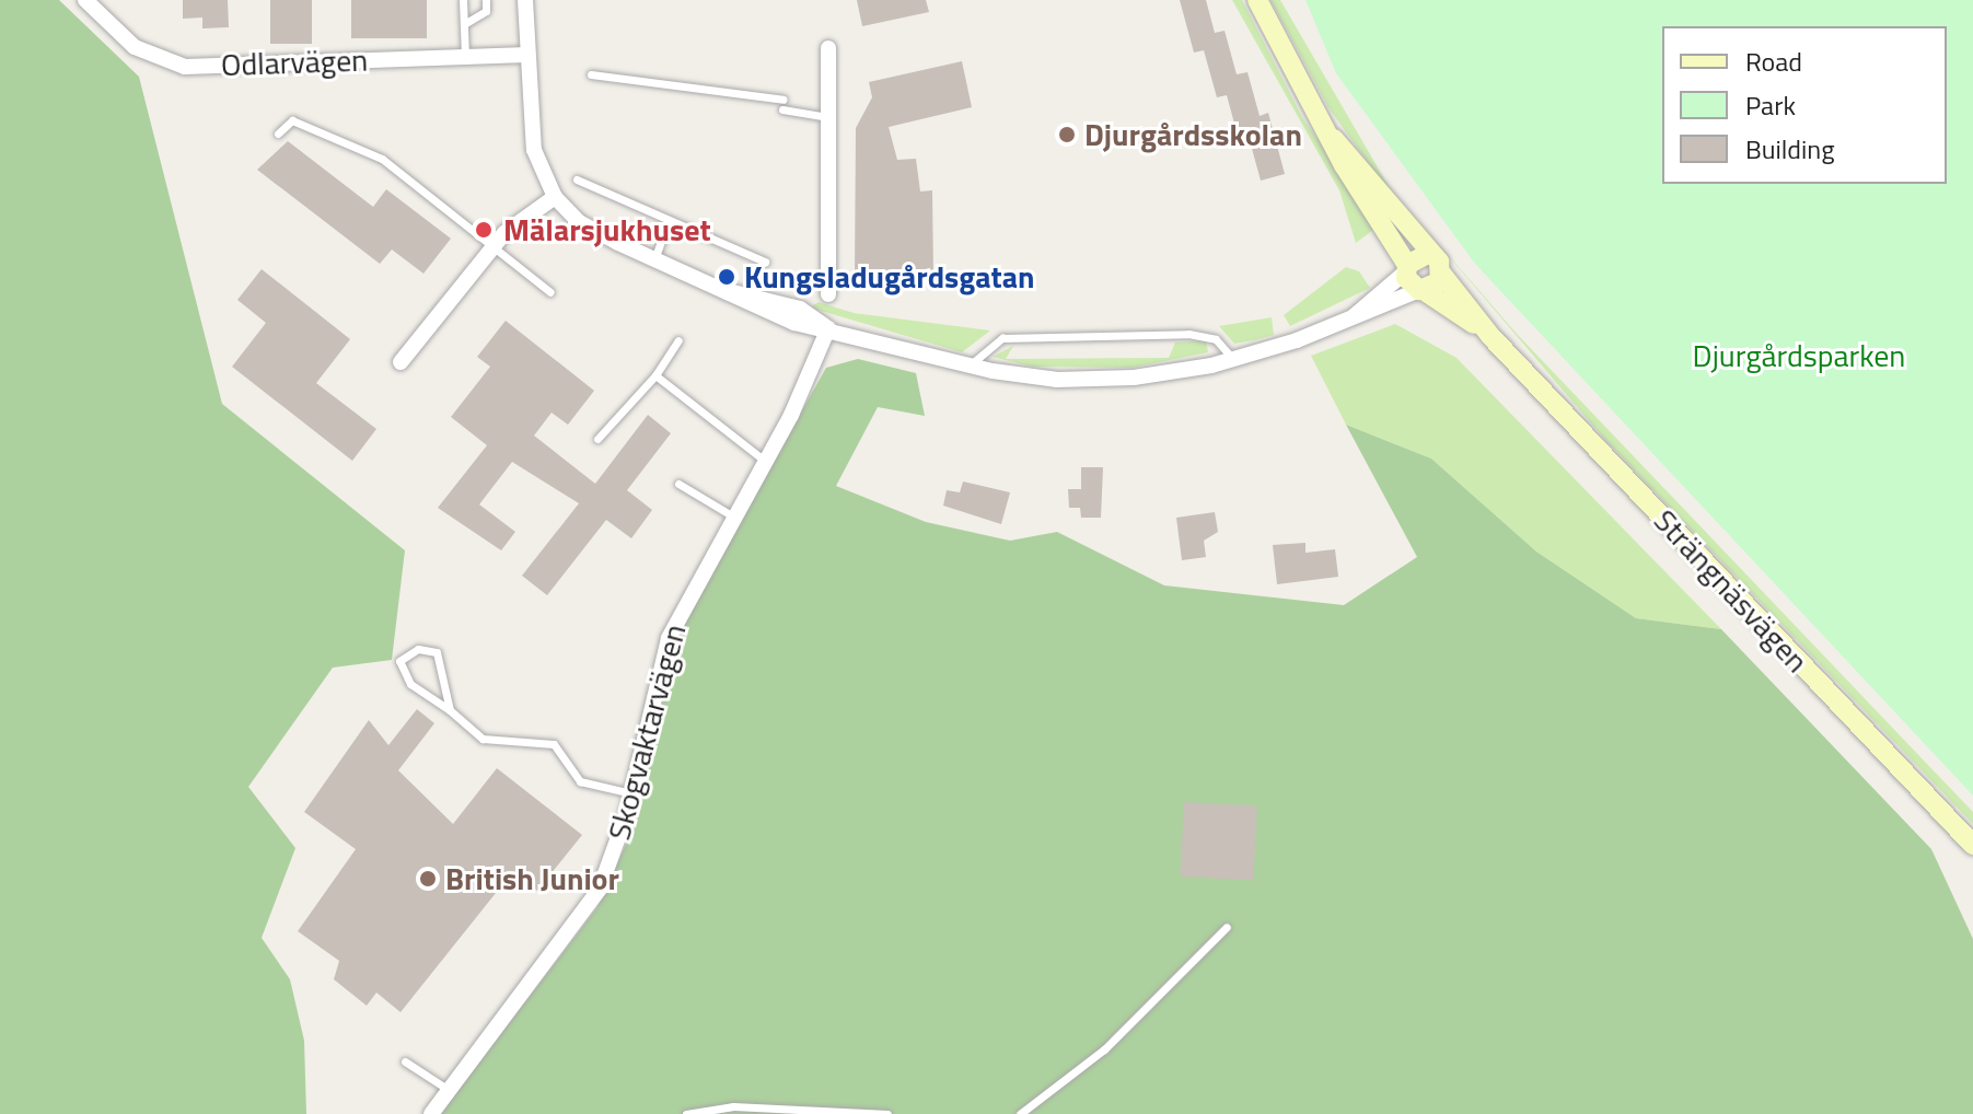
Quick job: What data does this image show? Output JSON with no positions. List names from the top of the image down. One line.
{"streets":{"main road":["Strängnäsvägen"],"street":["Odlarvägen","Skogvaktarvägen"]},"parks":["Djurgårdsparken"],"places":["Djurgårdsskolan","Mälarsjukhuset","Kungsladugårdsgatan","British Junior"],"legend":["Road","Park","Building"]}
